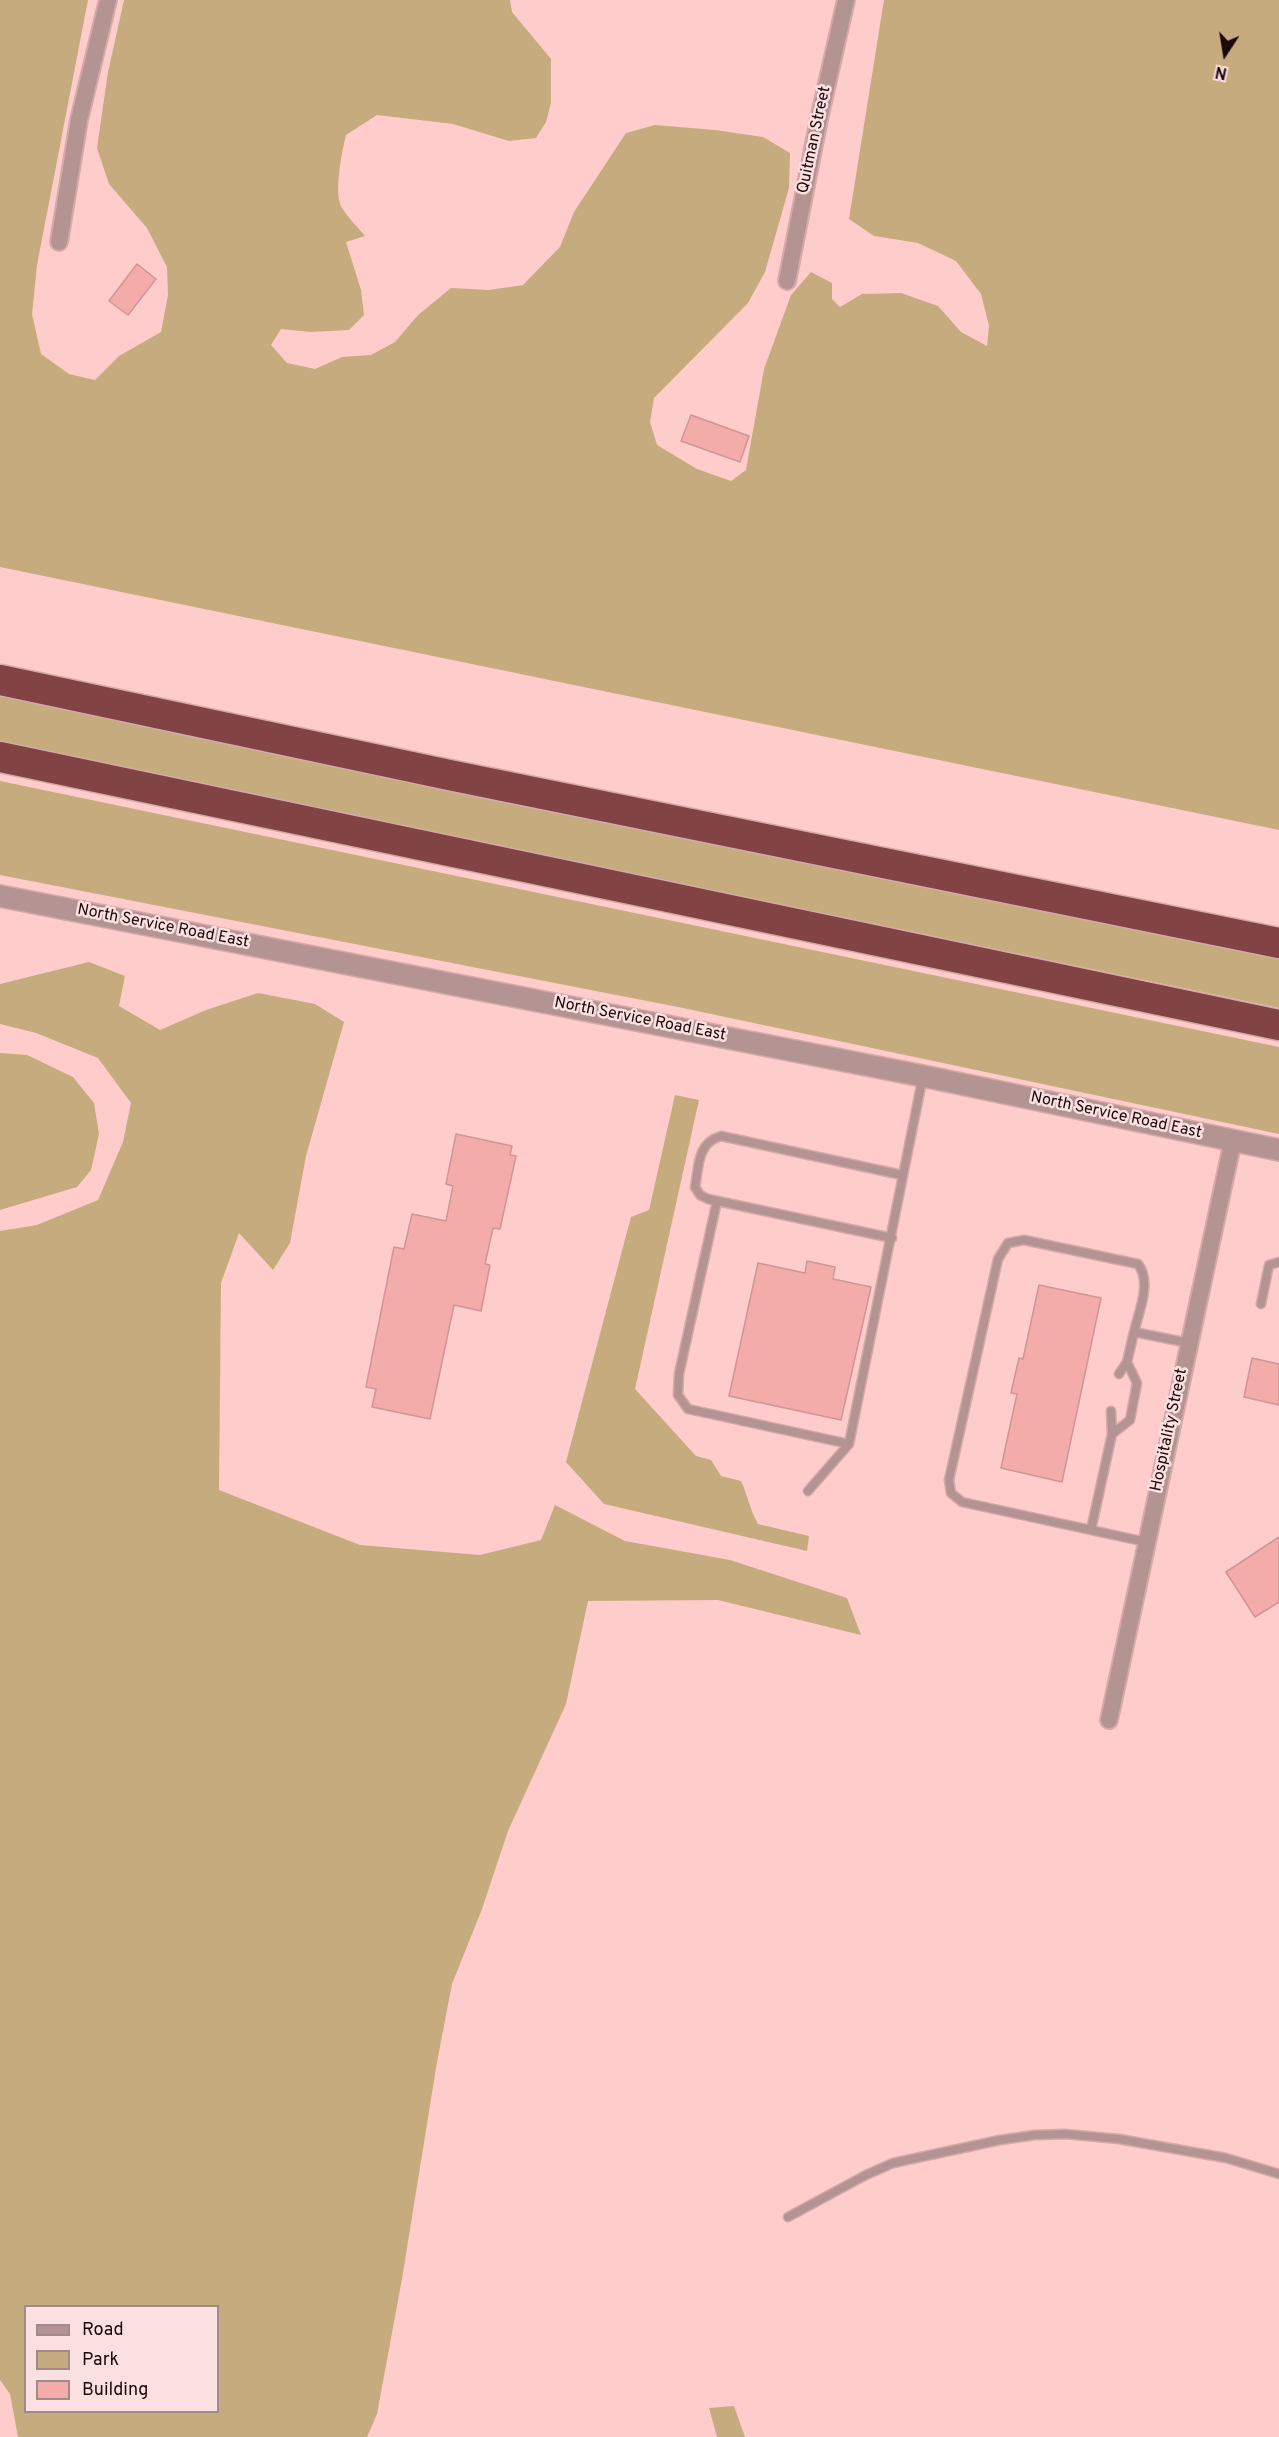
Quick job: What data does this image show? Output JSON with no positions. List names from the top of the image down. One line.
{"streets":{"street":["Quitman Street","North Service Road East","Hospitality Street"]},"crossings":[["North Service Road East","Hospitality Street"]],"legend":["Road","Park","Building"],"north":"bottom"}
